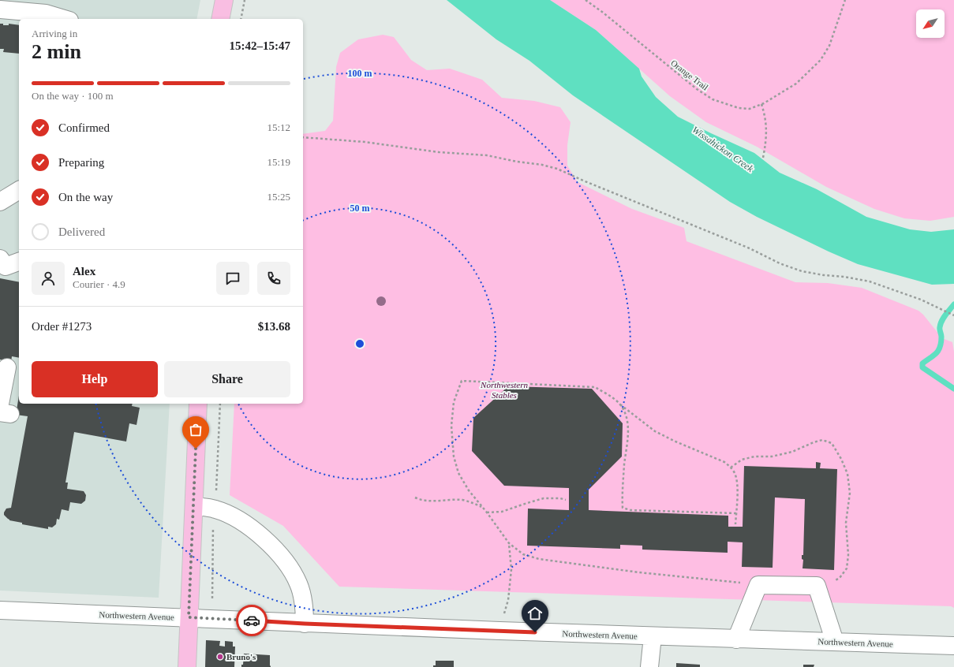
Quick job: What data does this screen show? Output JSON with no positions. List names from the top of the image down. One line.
{"streets":{"street":["Northwestern Avenue"],"path":["Orange Trail"]},"water":["Wissahickon Creek"],"parks":["Northwestern Stables"],"places":["Bruno's"],"north":"bottom left","page":{"heading":["2 min","Arriving in","15:42–15:47"],"panel":["Alex","Courier · 4.9","Order #1273","$13.68"],"bar":"On the way · 100 m","list":[["Confirmed","15:12"],["Preparing","15:19"],["On the way","15:25"],"Delivered"],"buttons":["Help","Share"]},"rings":["100 m","50 m"]}
